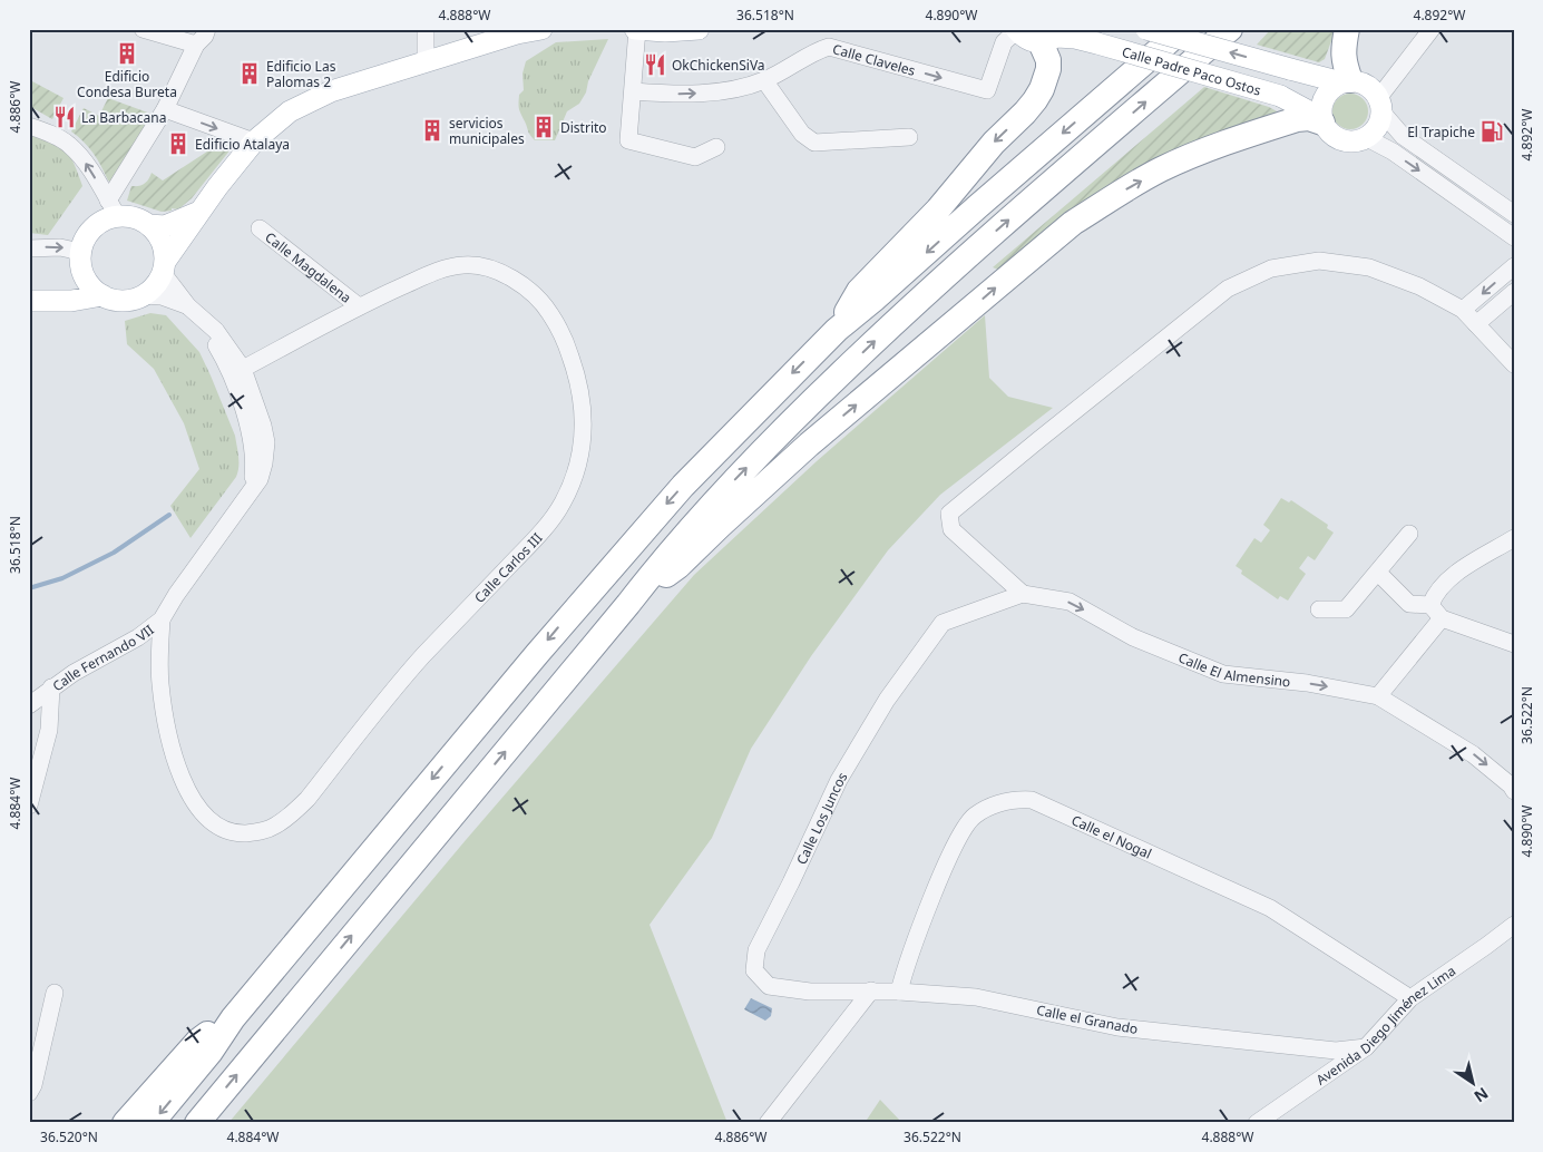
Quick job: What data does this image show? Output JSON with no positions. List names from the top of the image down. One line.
{"streets":{"main road":["Calle Padre Paco Ostos"],"street":["Calle Claveles","Calle Magdalena","Calle Carlos III","Calle Fernando VII","Calle El Almensino","Calle Los Juncos","Calle el Nogal","Calle el Granado","Avenida Diego Jiménez Lima"]},"crossings":[["Calle Magdalena","Calle Carlos III"],["Calle Carlos III","Calle Fernando VII"],["Calle El Almensino","Calle Los Juncos"],["Calle Los Juncos","Calle el Granado"],["Calle el Nogal","Calle el Granado"],["Calle el Nogal","Avenida Diego Jiménez Lima"],["Calle el Granado","Avenida Diego Jiménez Lima"]],"one_way":["Calle Claveles","Calle El Almensino"],"places":{"building":["Edificio Condesa Bureta","Edificio Las Palomas 2","Distrito","servicios municipales","Edificio Atalaya"],"restaurant":["OkChickenSiVa","La Barbacana"],"fuel station":["El Trapiche"]},"north":"bottom right","coordinates":["4.888°W","36.518°N","4.890°W","4.892°W","4.886°W","36.522°N","4.884°W","36.520°N"]}
